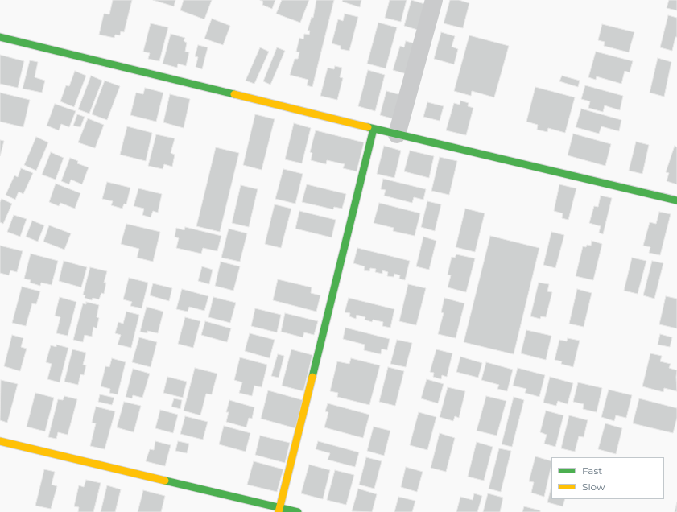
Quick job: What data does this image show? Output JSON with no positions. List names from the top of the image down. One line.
{"legend":["Fast","Slow"]}
